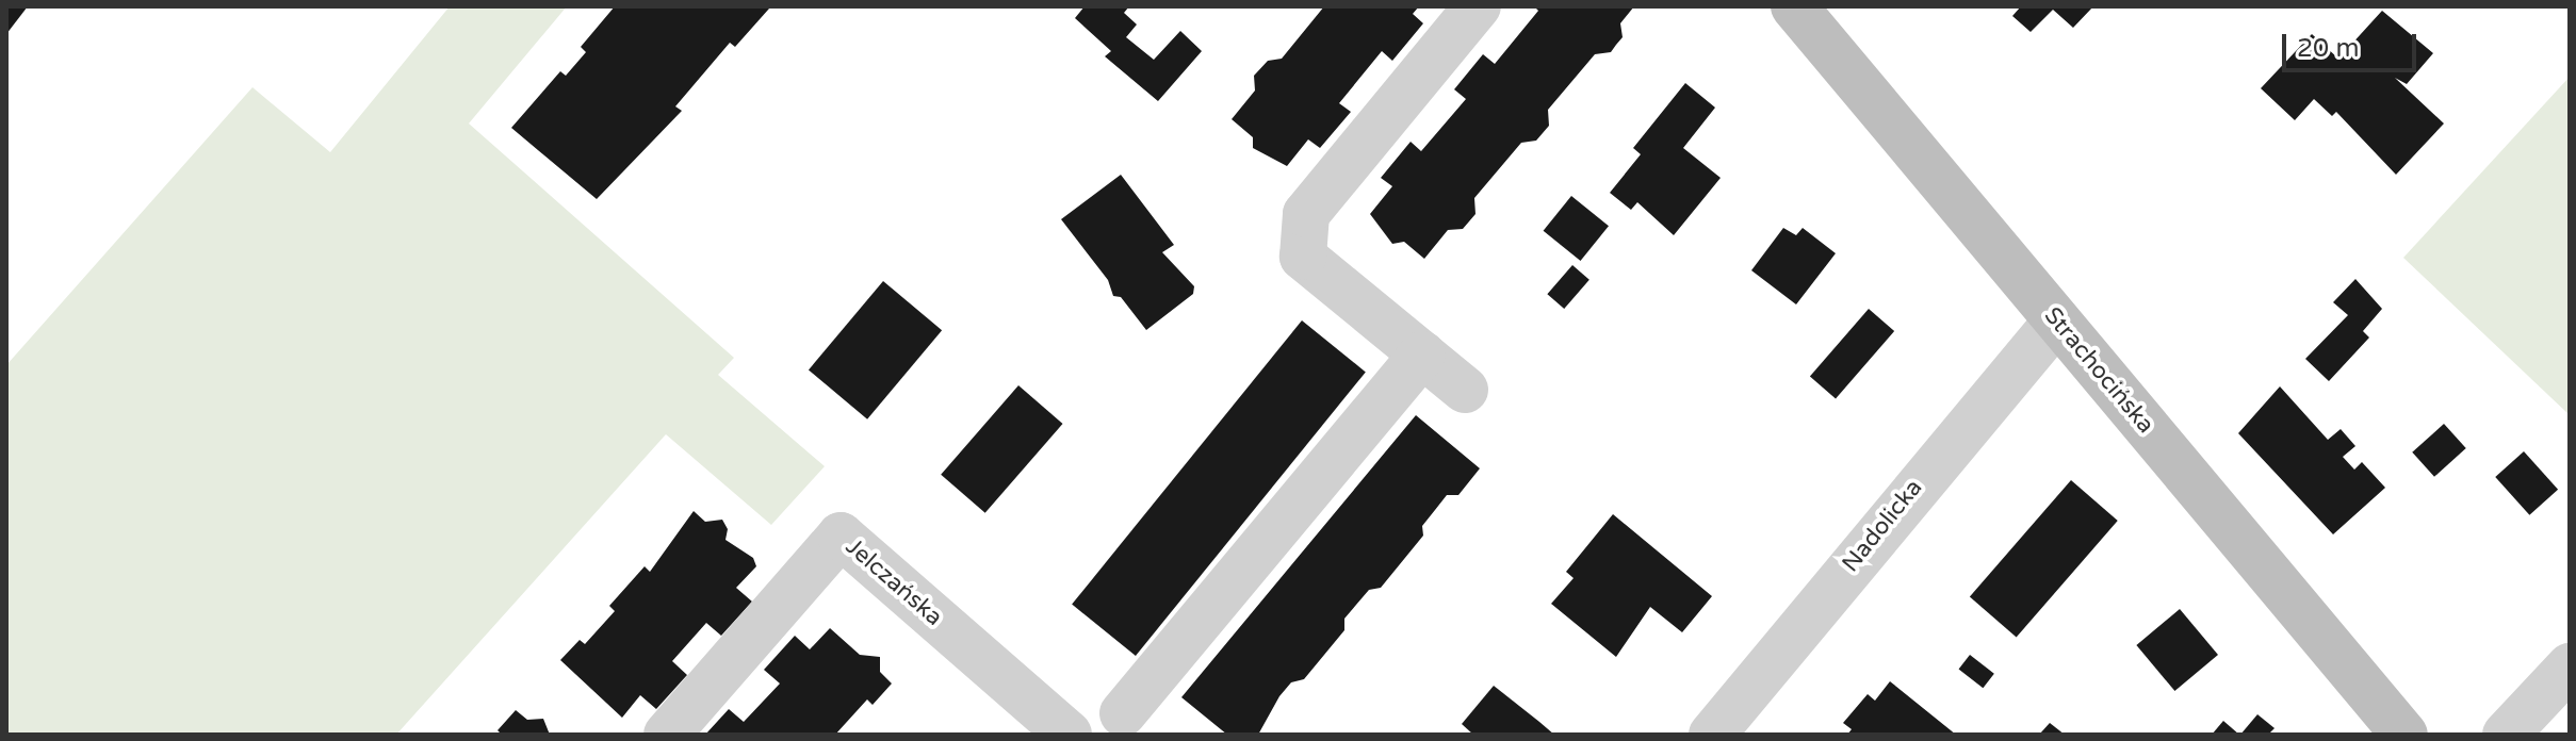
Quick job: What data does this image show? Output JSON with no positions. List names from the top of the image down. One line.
{"streets":{"main road":["Strachocińska"],"street":["Nadolicka","Jelczańska"]},"crossings":[["Strachocińska","Nadolicka"]],"scale_bar":"20 m"}
